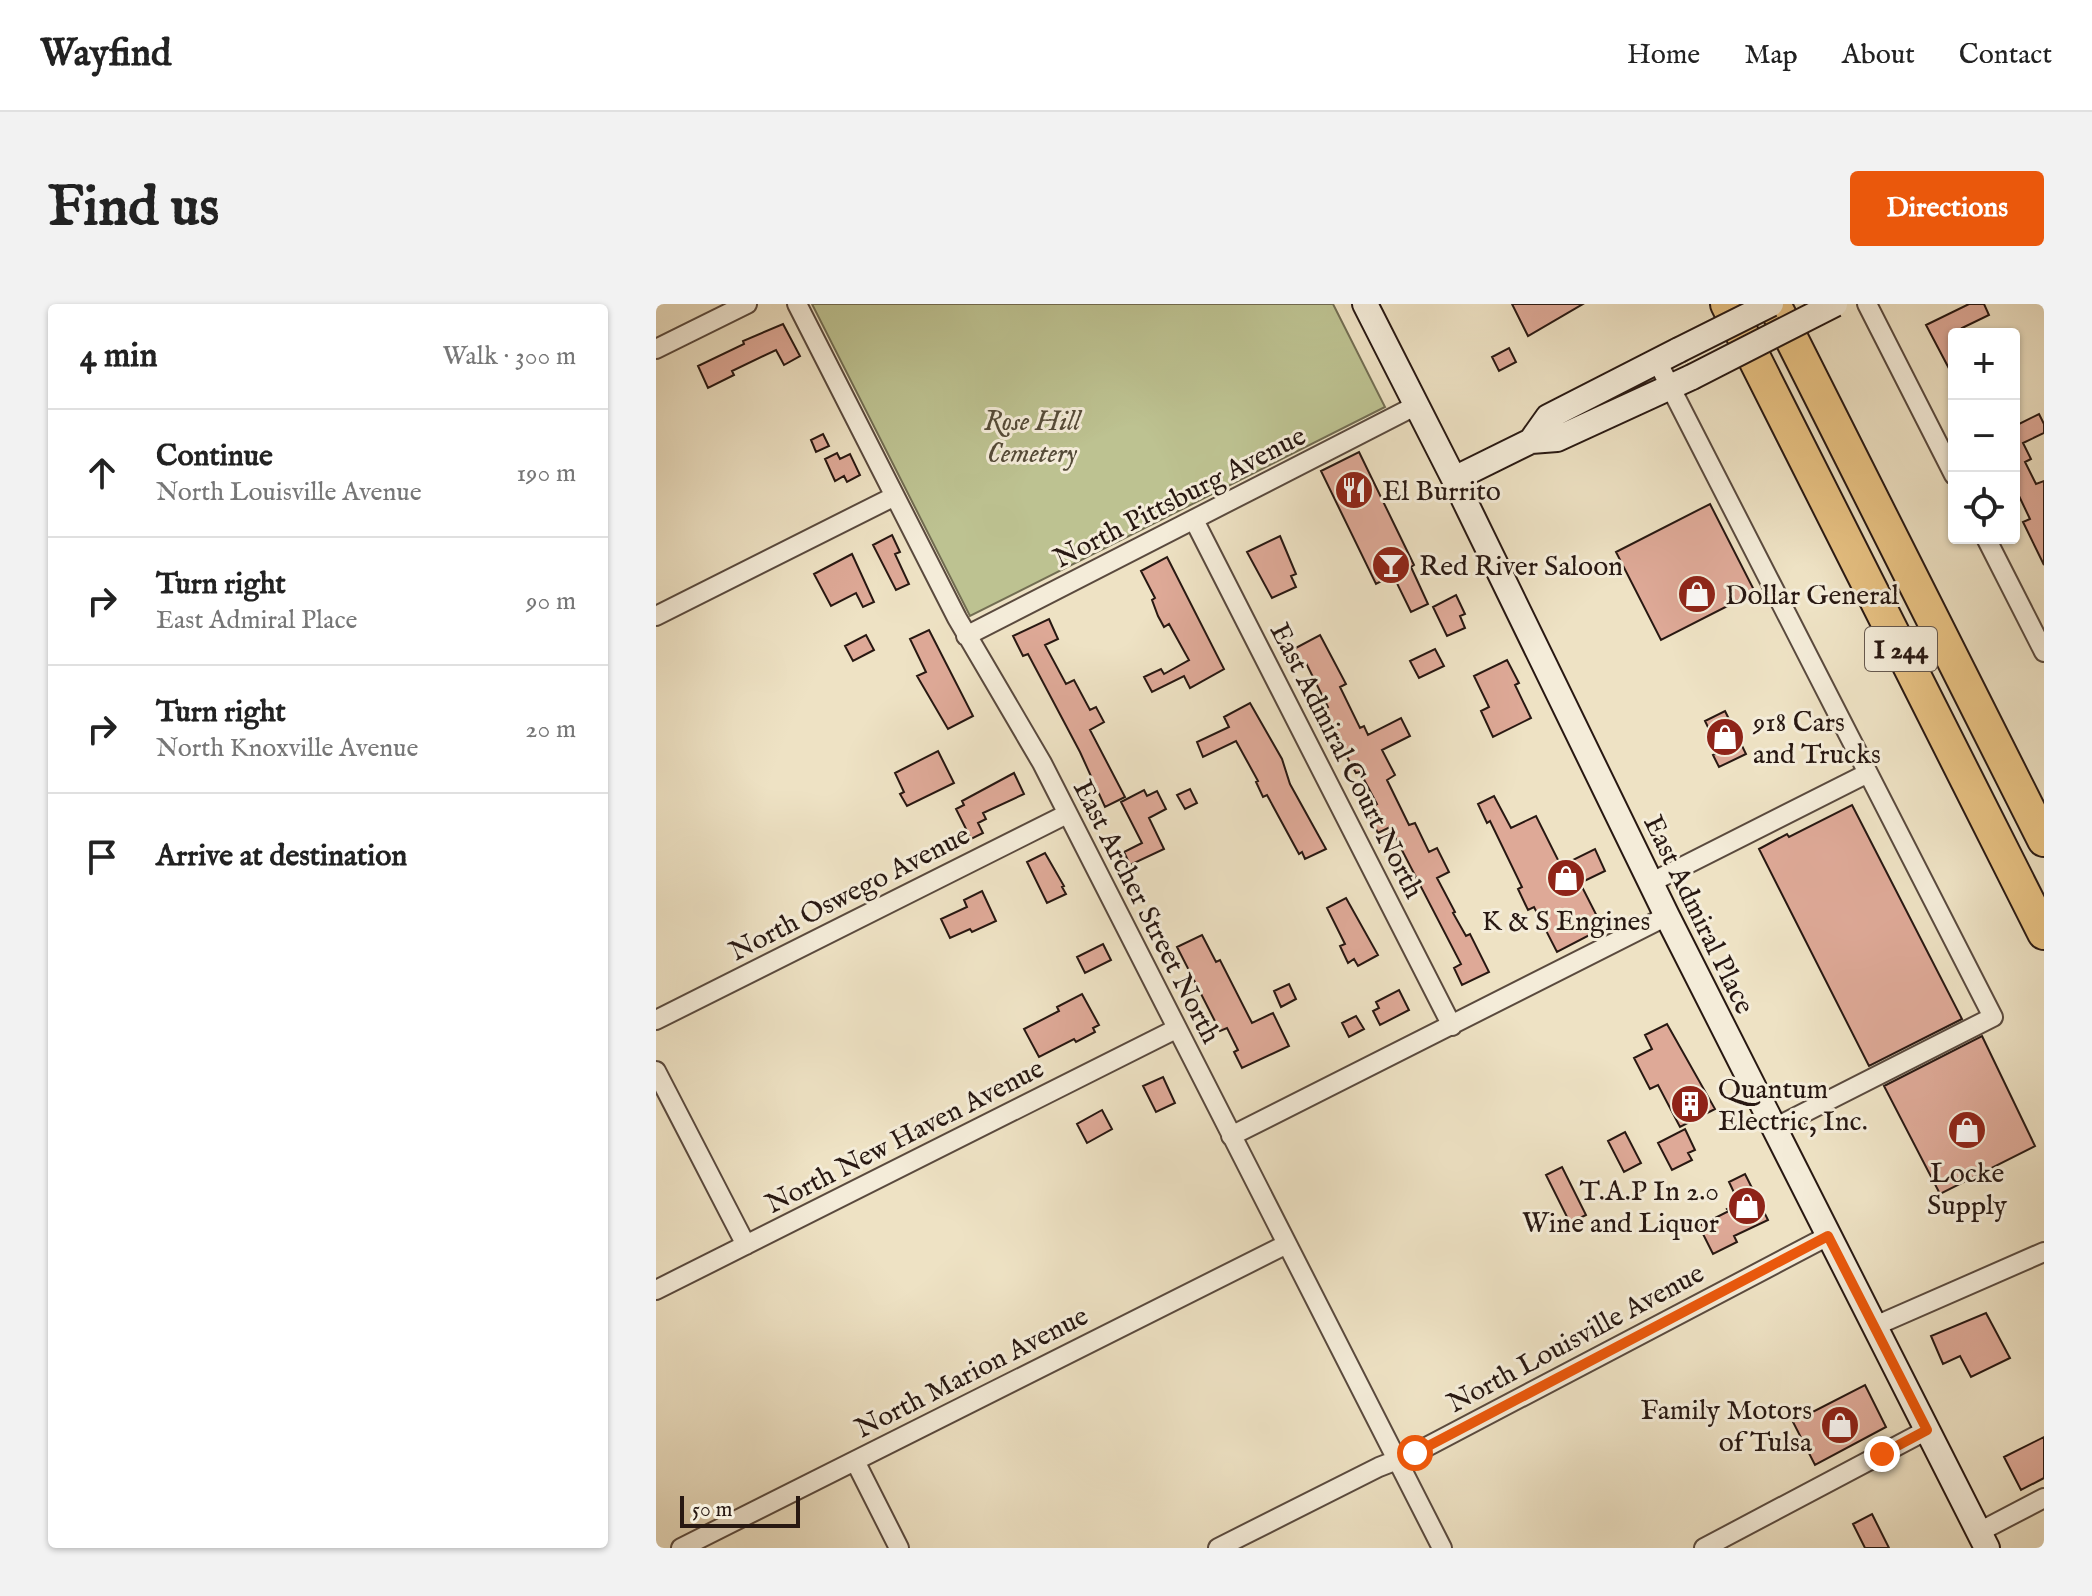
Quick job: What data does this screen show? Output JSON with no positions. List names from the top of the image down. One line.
{"streets":{"highway":["I 244"],"main road":["East Admiral Place"],"street":["North Pittsburg Avenue","East Admiral Court North","North Oswego Avenue","East Archer Street North","North New Haven Avenue","North Louisville Avenue","North Marion Avenue"]},"crossings":[["North Pittsburg Avenue","East Admiral Court North"],["North Pittsburg Avenue","East Archer Street North"],["North Pittsburg Avenue","East Admiral Place"],["North Oswego Avenue","East Archer Street North"],["East Archer Street North","North New Haven Avenue"],["East Archer Street North","North Louisville Avenue"],["East Archer Street North","North Marion Avenue"],["East Admiral Place","North Louisville Avenue"]],"parks":["Rose Hill Cemetery"],"places":{"restaurant":["El Burrito"],"bar":["Red River Saloon"],"shop":["Dollar General","918 Cars and Trucks","K & S Engines","Locke Supply","T.A.P In 2.0 Wine and Liquor","Family Motors of Tulsa"],"building":["Quantum Electric, Inc."]},"scale_bar":"50 m","page":{"header":"Wayfind","nav":["Home","Map","About","Contact"],"buttons":"Directions","title":"Find us","heading":["4 min","Walk · 300 m"],"map_buttons":["+","−"],"list":[["Continue","North Louisville Avenue","190 m"],["Turn right","East Admiral Place","90 m"],["Turn right","North Knoxville Avenue","20 m"],"Arrive at destination"],"scale":"50 m"}}
